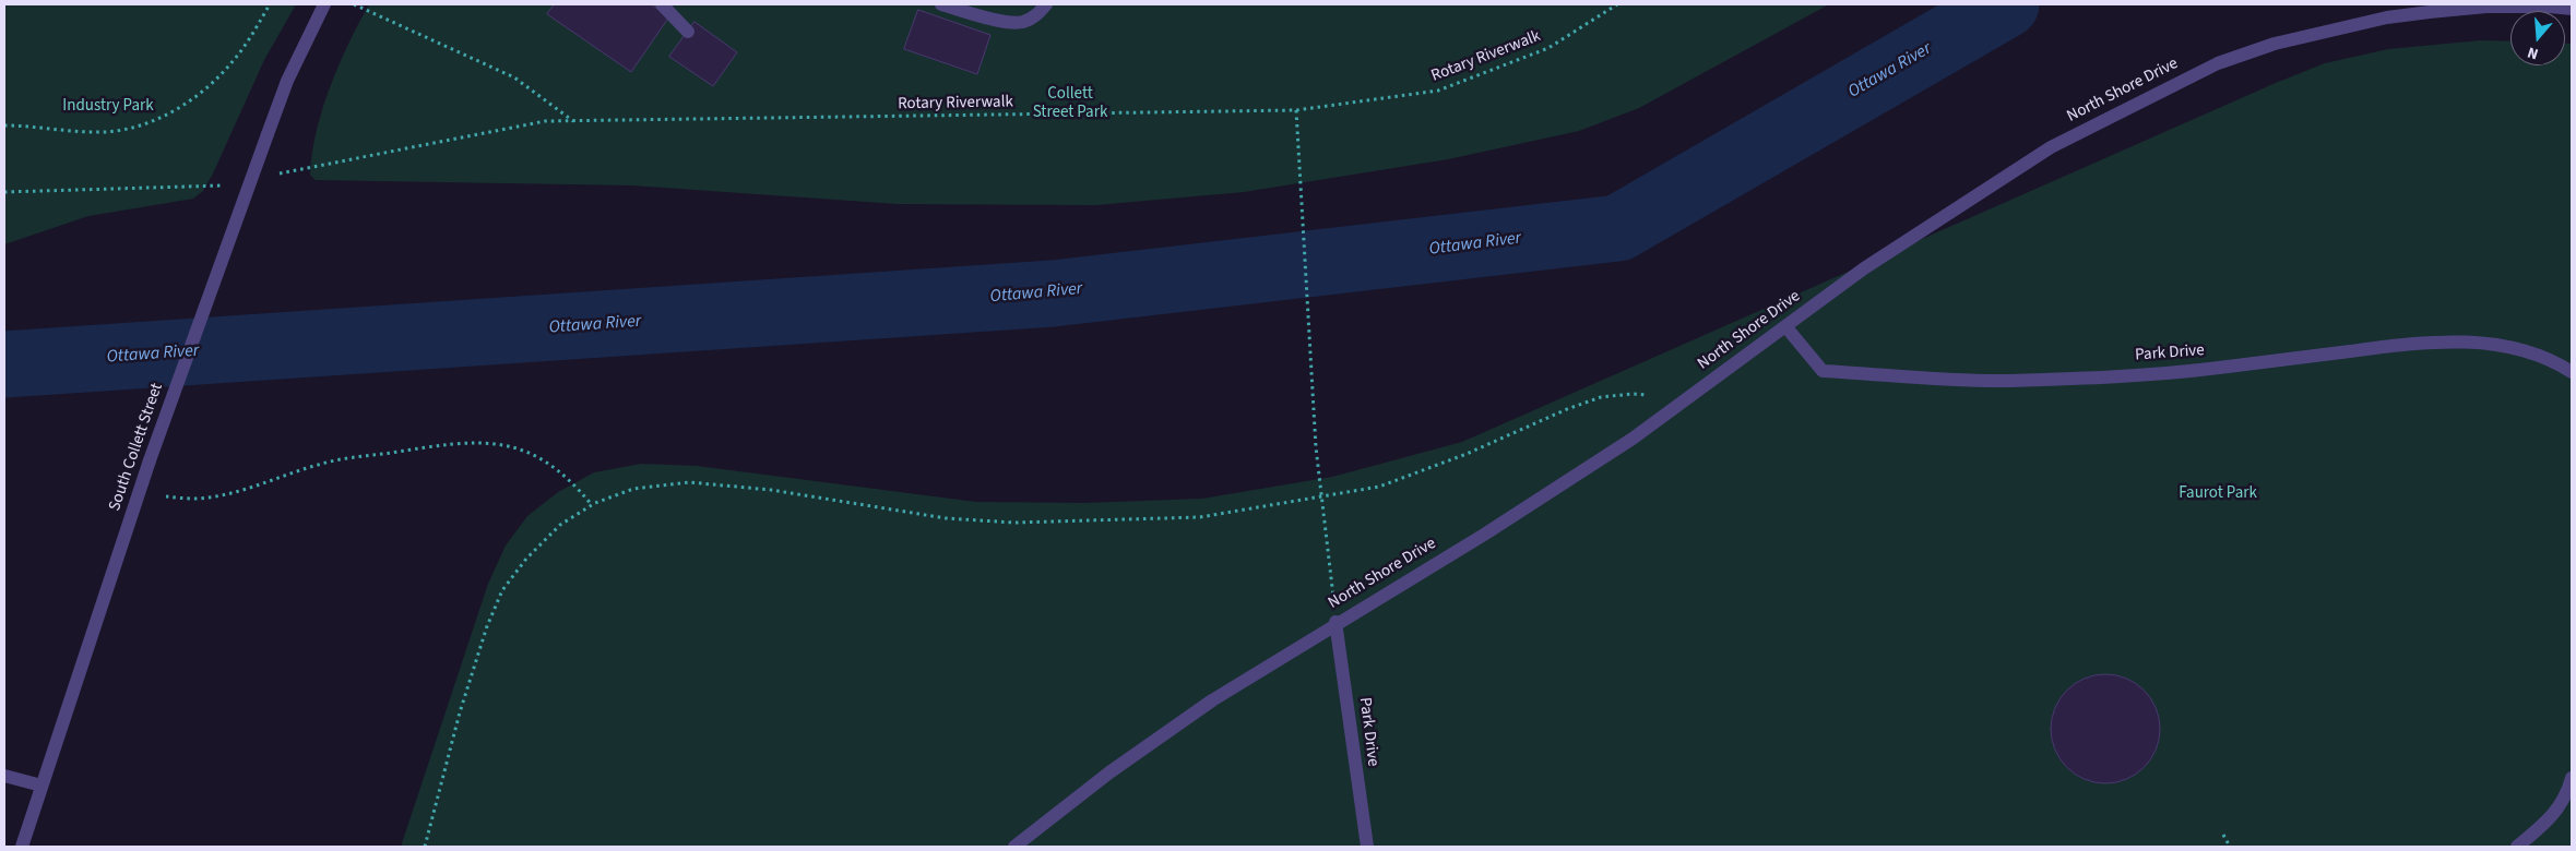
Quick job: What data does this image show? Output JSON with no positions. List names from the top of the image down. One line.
{"streets":{"street":["North Shore Drive","Park Drive","South Collett Street"],"path":["Rotary Riverwalk"]},"crossings":[["North Shore Drive","Park Drive"]],"water":["Ottawa River"],"parks":["Collett Street Park","Industry Park","Faurot Park"],"north":"bottom"}
